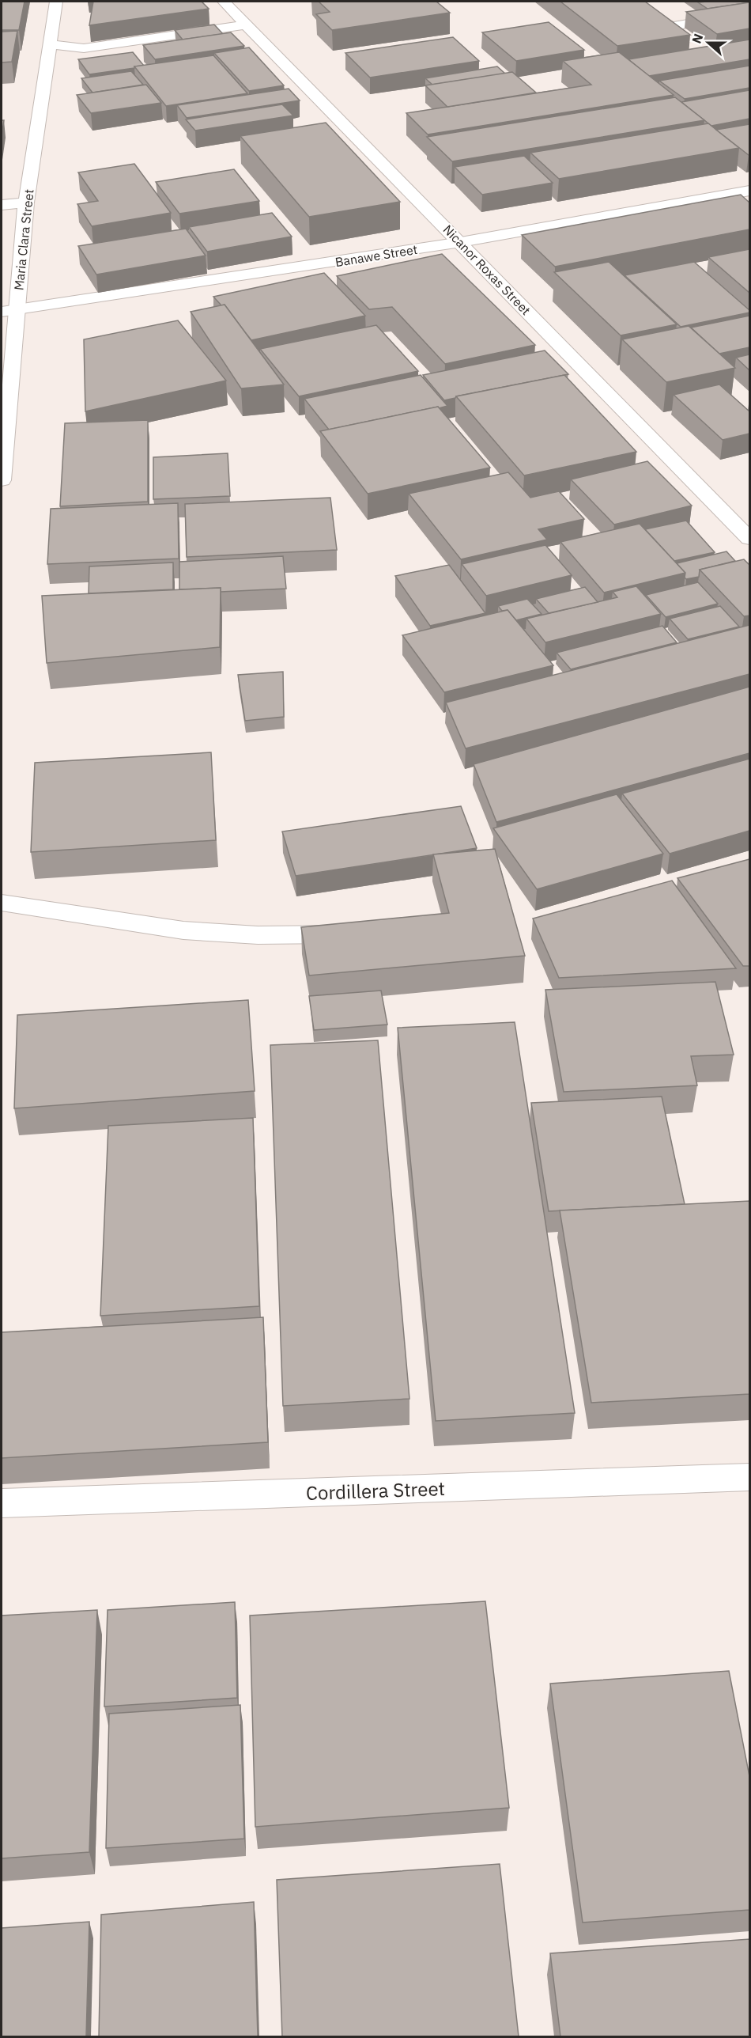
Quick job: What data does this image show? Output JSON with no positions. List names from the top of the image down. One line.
{"streets":{"street":["Maria Clara Street","Banawe Street","Nicanor Roxas Street","Cordillera Street"]},"crossings":[["Maria Clara Street","Banawe Street"],["Banawe Street","Nicanor Roxas Street"]],"north":"left"}
